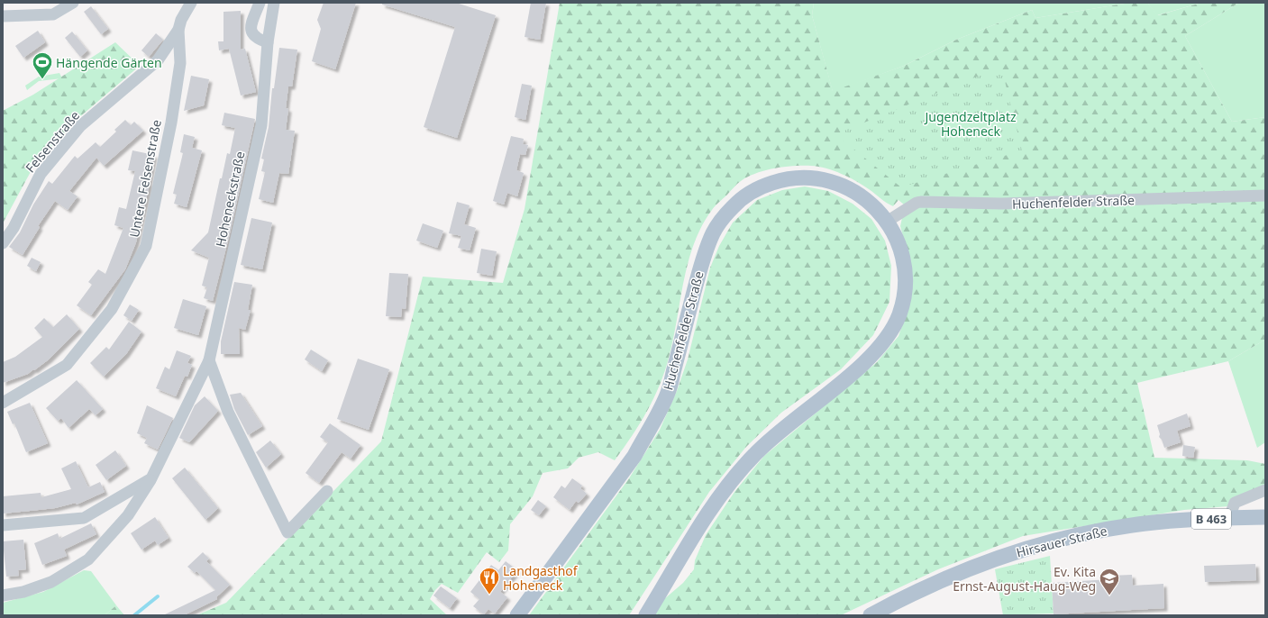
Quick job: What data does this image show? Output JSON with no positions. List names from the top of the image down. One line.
{"streets":{"main road":["Huchenfelder Straße","B 463","Hirsauer Straße"],"street":["Felsenstraße","Untere Felsenstraße","Hoheneckstraße"]},"crossings":[["Felsenstraße","Untere Felsenstraße"]],"parks":["Jugendzeltplatz Hoheneck"],"places":{"sports":["Hängende Gärten"],"restaurant":["Landgasthof Hoheneck"],"school or university":["Ev. Kita Ernst-August-Haug-Weg"]}}
